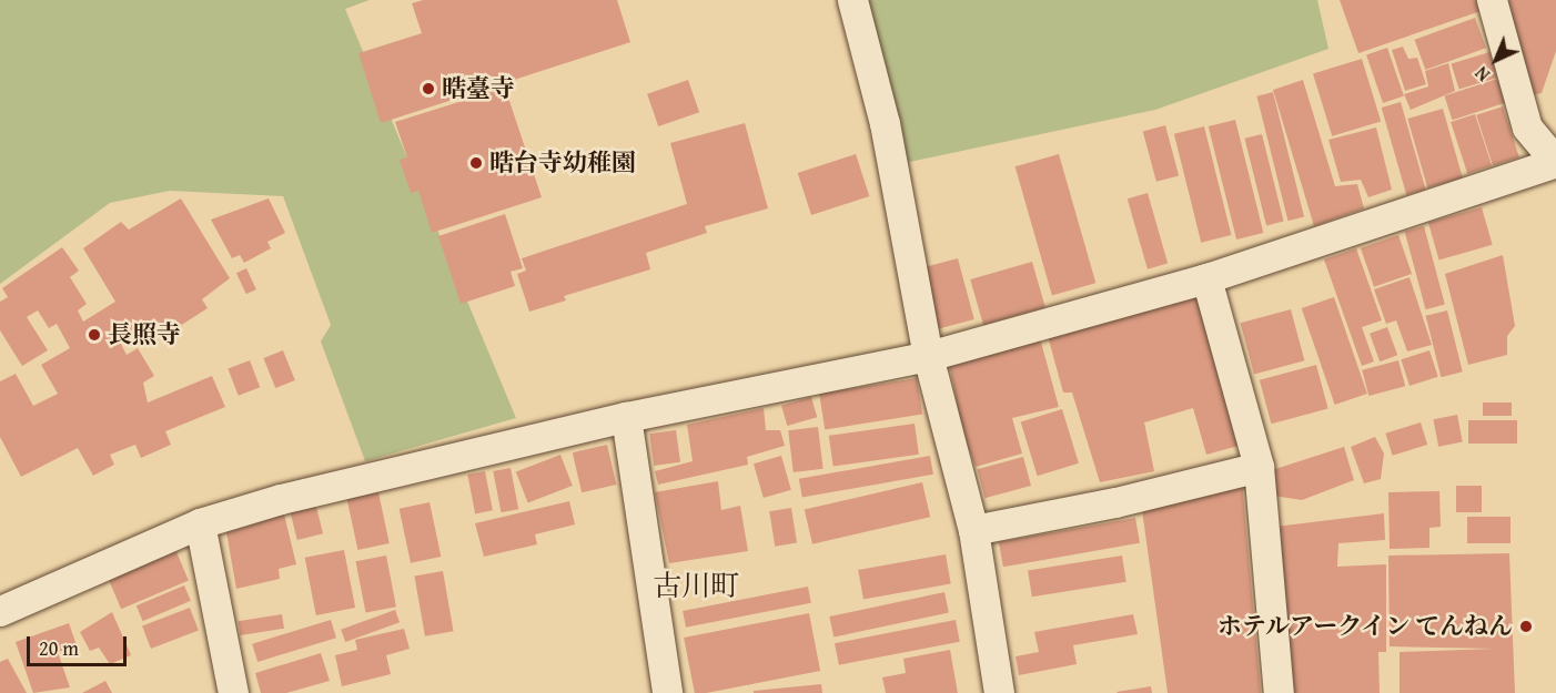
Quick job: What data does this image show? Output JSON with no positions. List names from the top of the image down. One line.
{"districts":["古川町"],"places":["晧臺寺","晧台寺幼稚園","長照寺","ホテルアークイン てんねん"],"scale_bar":"20 m","north":"bottom left"}
